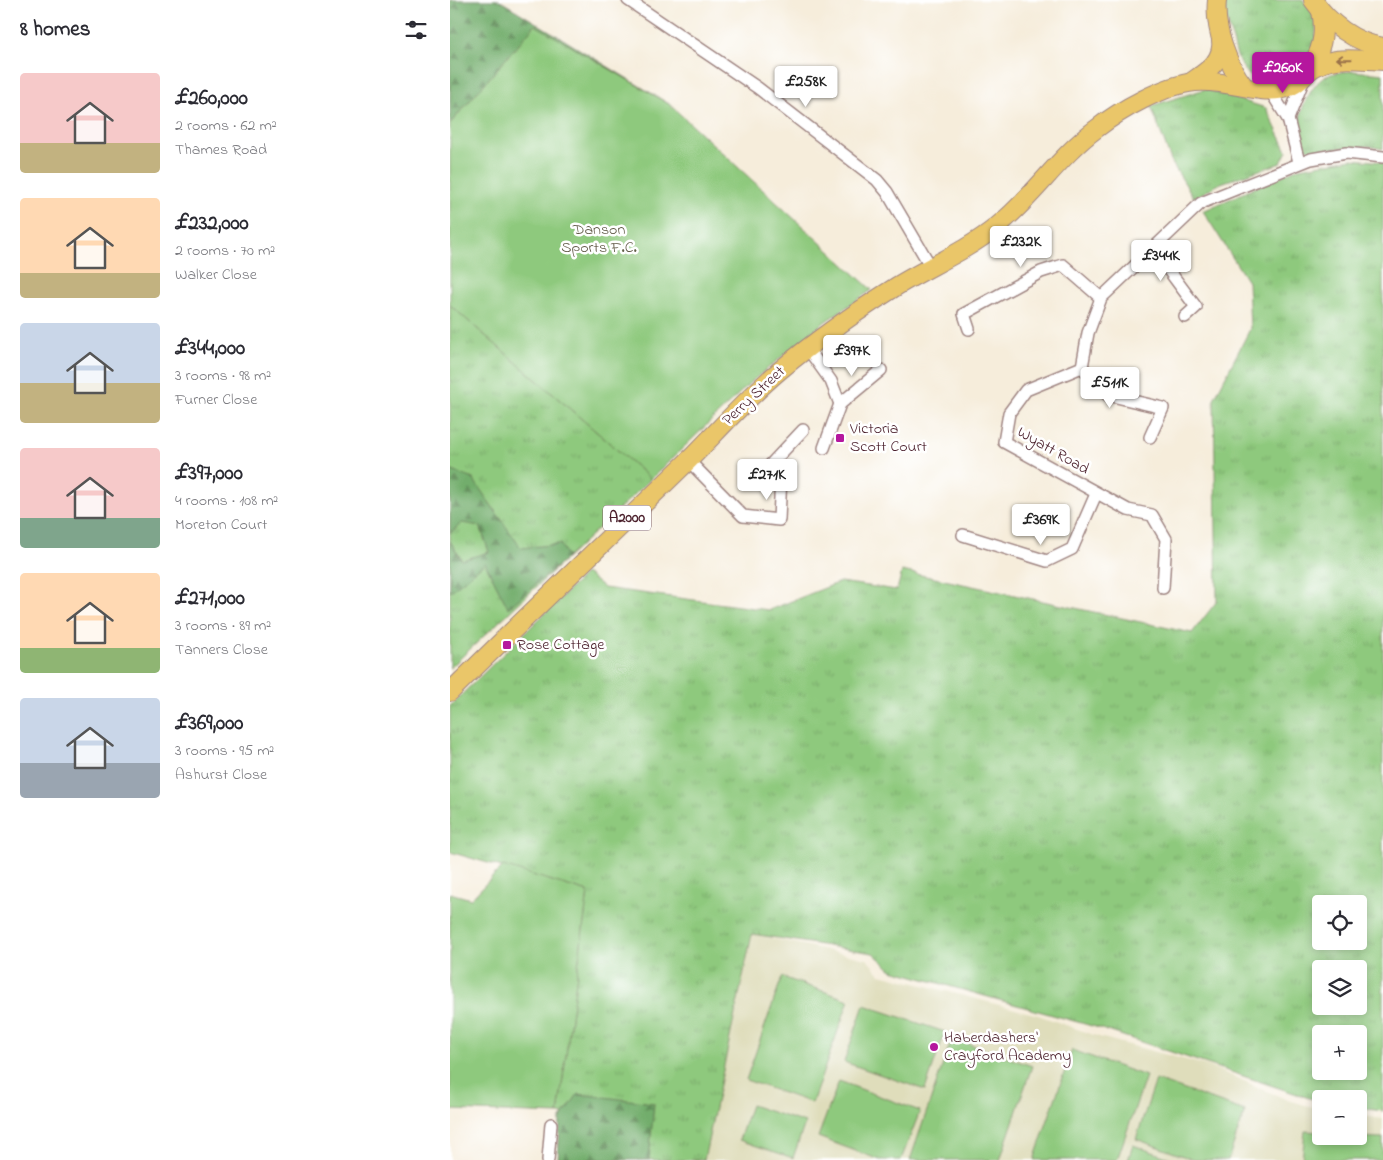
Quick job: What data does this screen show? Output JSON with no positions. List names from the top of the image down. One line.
{"streets":{"main road":["Perry Street","A2000"],"street":["Wyatt Road"]},"parks":["Danson Sports F.C."],"places":{"transit":["Victoria Scott Court","Rose Cottage"],"other":["Haberdashers' Crayford Academy"]},"page":{"heading":"8 homes","price":["£260K","£258K","£232K","£344K","£397K","£511K","£271K","£369K"],"list":[{"name":"£260,000","note":"2 rooms · 62 m² · Thames Road"},{"name":"£232,000","note":"2 rooms · 70 m² · Walker Close"},{"name":"£344,000","note":"3 rooms · 98 m² · Furner Close"},{"name":"£397,000","note":"4 rooms · 108 m² · Moreton Court"},{"name":"£271,000","note":"3 rooms · 89 m² · Tanners Close"},{"name":"£369,000","note":"3 rooms · 95 m² · Ashurst Close"}],"map_buttons":["+","−"]}}
